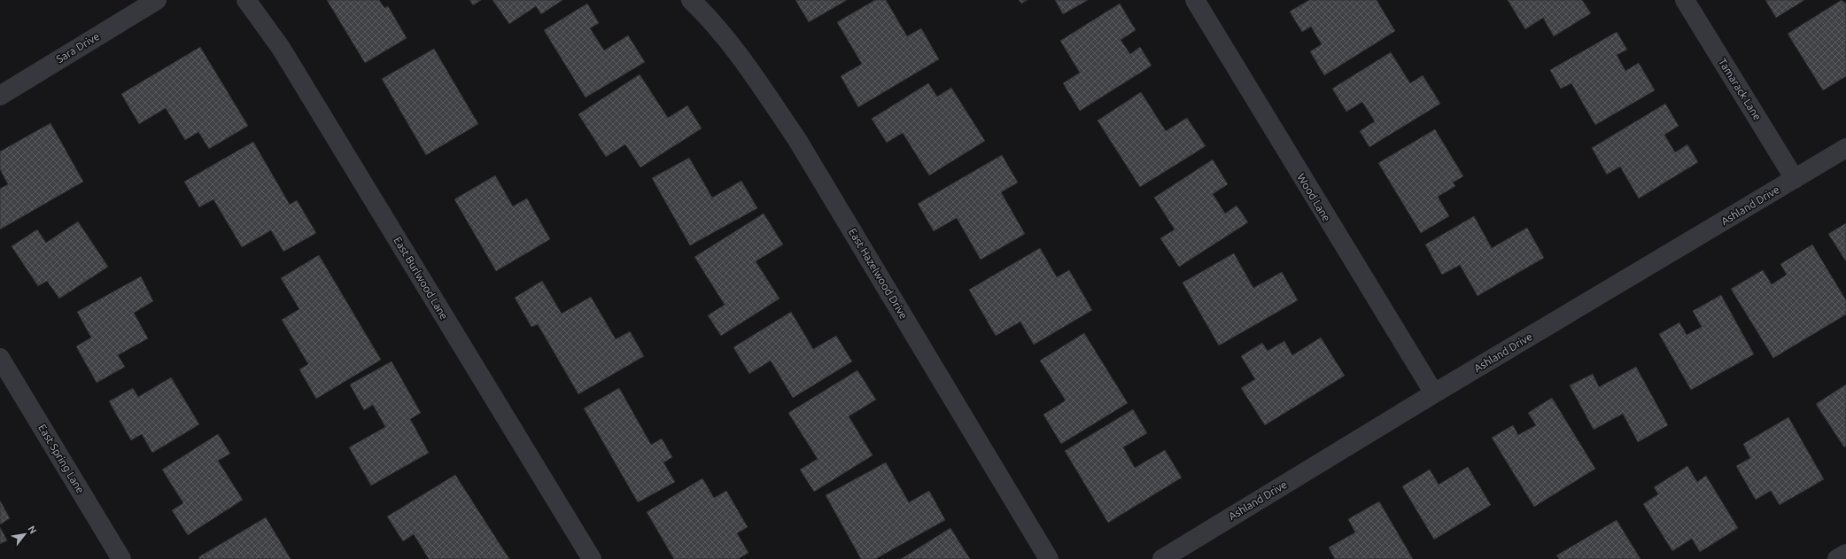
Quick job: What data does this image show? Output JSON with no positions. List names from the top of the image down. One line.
{"streets":{"street":["Sara Drive","Tamarack Lane","Wood Lane","Ashland Drive","East Hazelwood Drive","East Burlwood Lane","East Spring Lane"]},"crossings":[["Tamarack Lane","Ashland Drive"],["Wood Lane","Ashland Drive"]],"north":"top right"}
